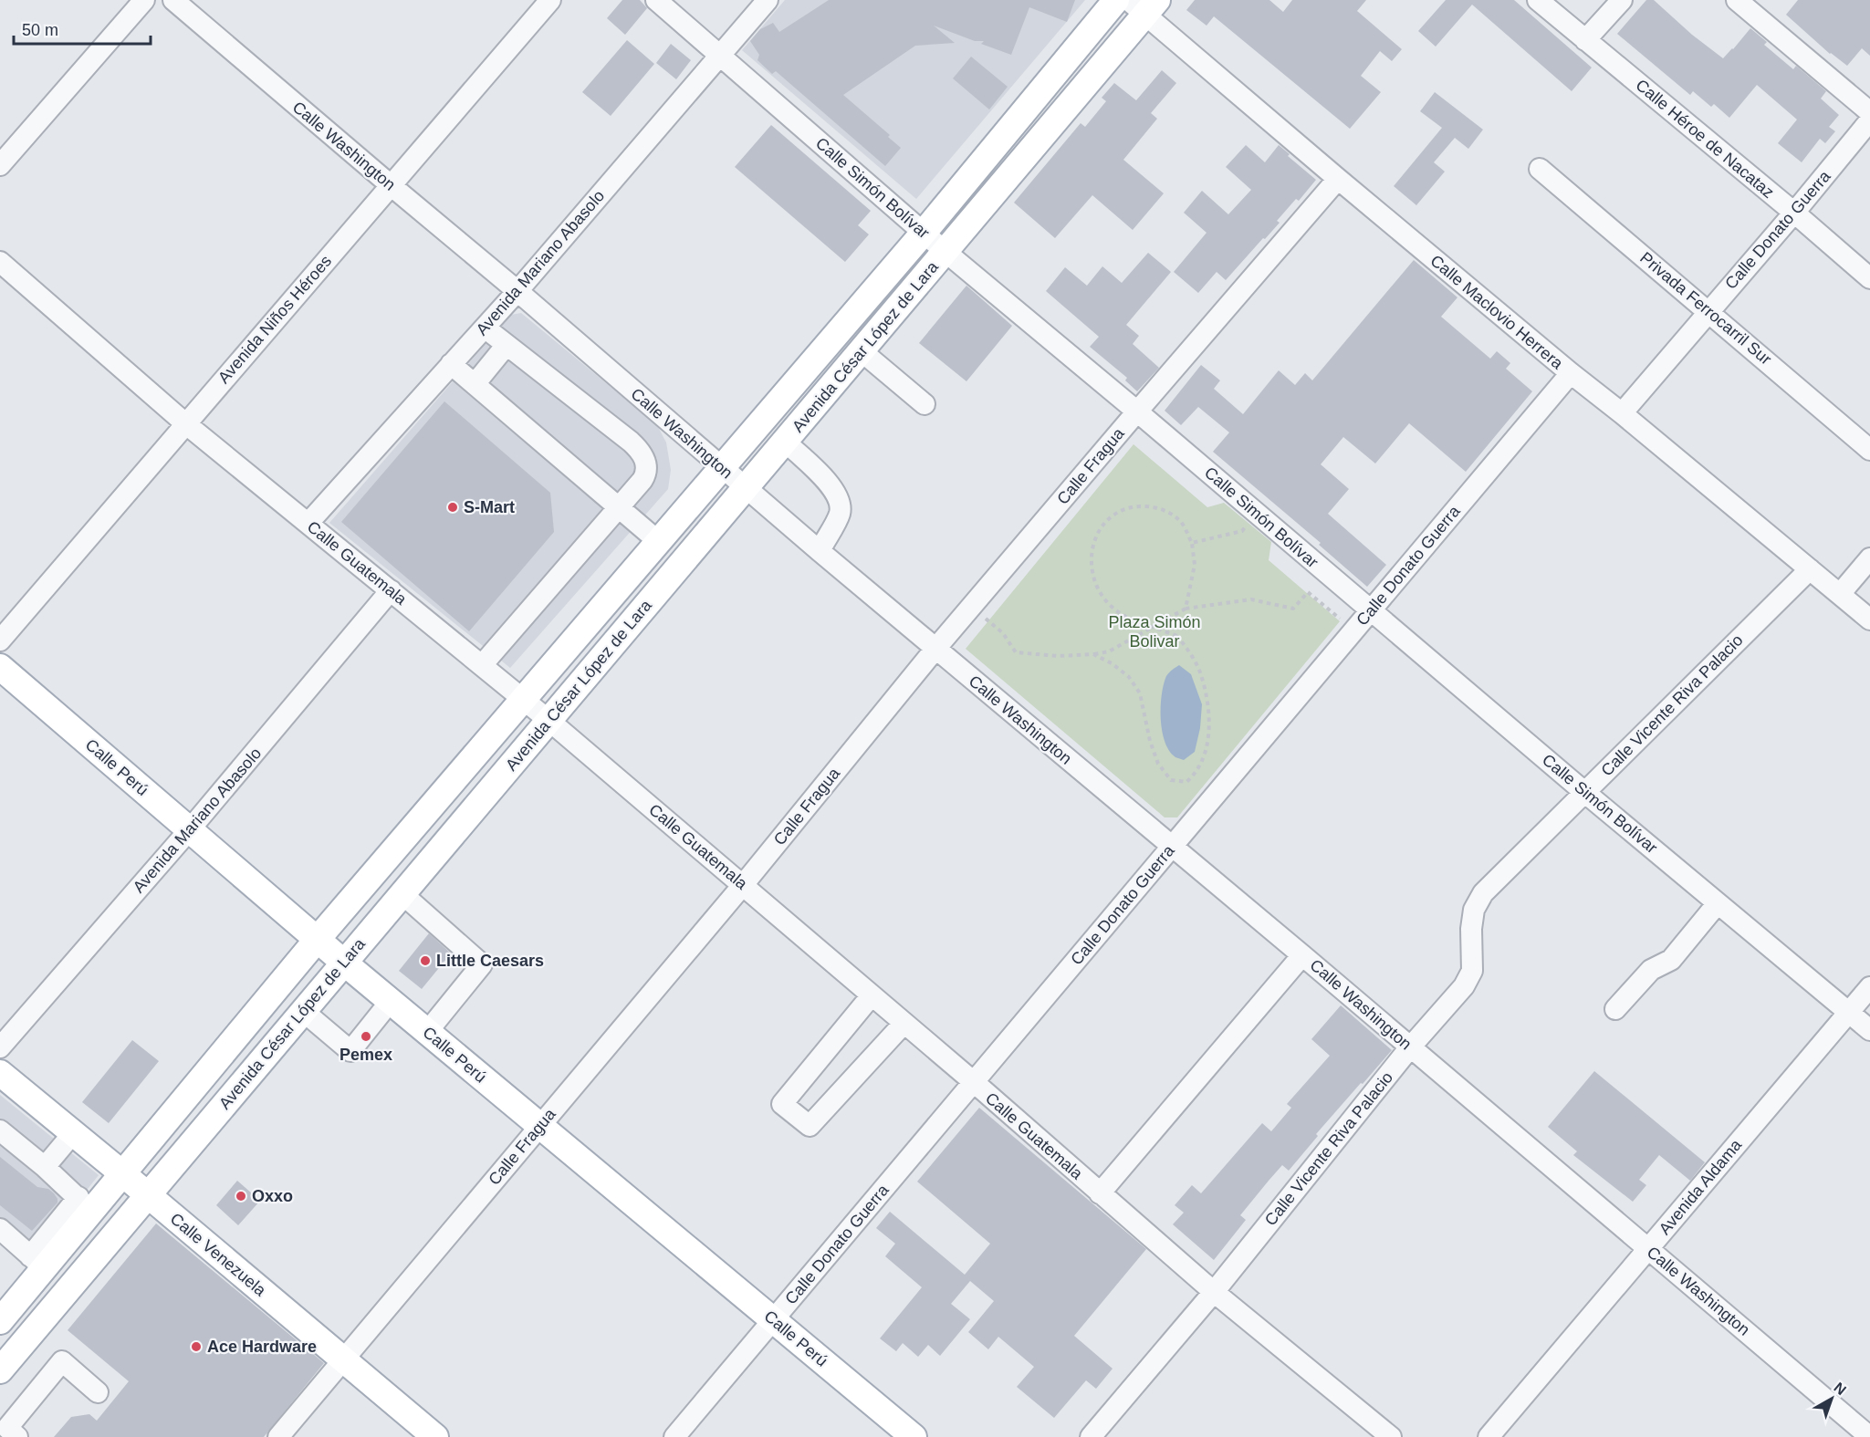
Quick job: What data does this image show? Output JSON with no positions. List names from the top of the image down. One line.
{"streets":{"main road":["Avenida César López de Lara","Calle Perú","Calle Venezuela"],"street":["Calle Héroe de Nacataz","Calle Washington","Calle Simón Bolívar","Calle Donato Guerra","Avenida Mariano Abasolo","Privada Ferrocarril Sur","Calle Maclovio Herrera","Avenida Niños Héroes","Calle Fragua","Calle Guatemala","Calle Vicente Riva Palacio","Avenida Aldama"]},"crossings":[["Calle Héroe de Nacataz","Calle Donato Guerra"],["Calle Washington","Calle Donato Guerra"],["Calle Washington","Avenida Mariano Abasolo"],["Calle Washington","Avenida Niños Héroes"],["Calle Washington","Avenida César López de Lara"],["Calle Washington","Calle Fragua"],["Calle Washington","Calle Vicente Riva Palacio"],["Calle Washington","Avenida Aldama"],["Calle Simón Bolívar","Calle Donato Guerra"],["Calle Simón Bolívar","Avenida Mariano Abasolo"],["Calle Simón Bolívar","Avenida César López de Lara"],["Calle Simón Bolívar","Calle Fragua"],["Calle Simón Bolívar","Calle Vicente Riva Palacio"],["Calle Simón Bolívar","Avenida Aldama"],["Calle Donato Guerra","Privada Ferrocarril Sur"],["Calle Donato Guerra","Calle Maclovio Herrera"],["Calle Donato Guerra","Calle Guatemala"],["Calle Donato Guerra","Calle Perú"],["Avenida Mariano Abasolo","Calle Guatemala"],["Avenida Mariano Abasolo","Calle Perú"],["Calle Maclovio Herrera","Avenida César López de Lara"],["Calle Maclovio Herrera","Calle Fragua"],["Calle Maclovio Herrera","Calle Vicente Riva Palacio"],["Avenida Niños Héroes","Calle Guatemala"],["Avenida César López de Lara","Calle Guatemala"],["Avenida César López de Lara","Calle Perú"],["Avenida César López de Lara","Calle Venezuela"],["Calle Fragua","Calle Guatemala"],["Calle Fragua","Calle Perú"],["Calle Fragua","Calle Venezuela"],["Calle Guatemala","Calle Vicente Riva Palacio"]],"parks":["Plaza Simón Bolivar"],"places":["S-Mart","Little Caesars","Pemex","Oxxo","Ace Hardware"],"scale_bar":"50 m","north":"top right"}
